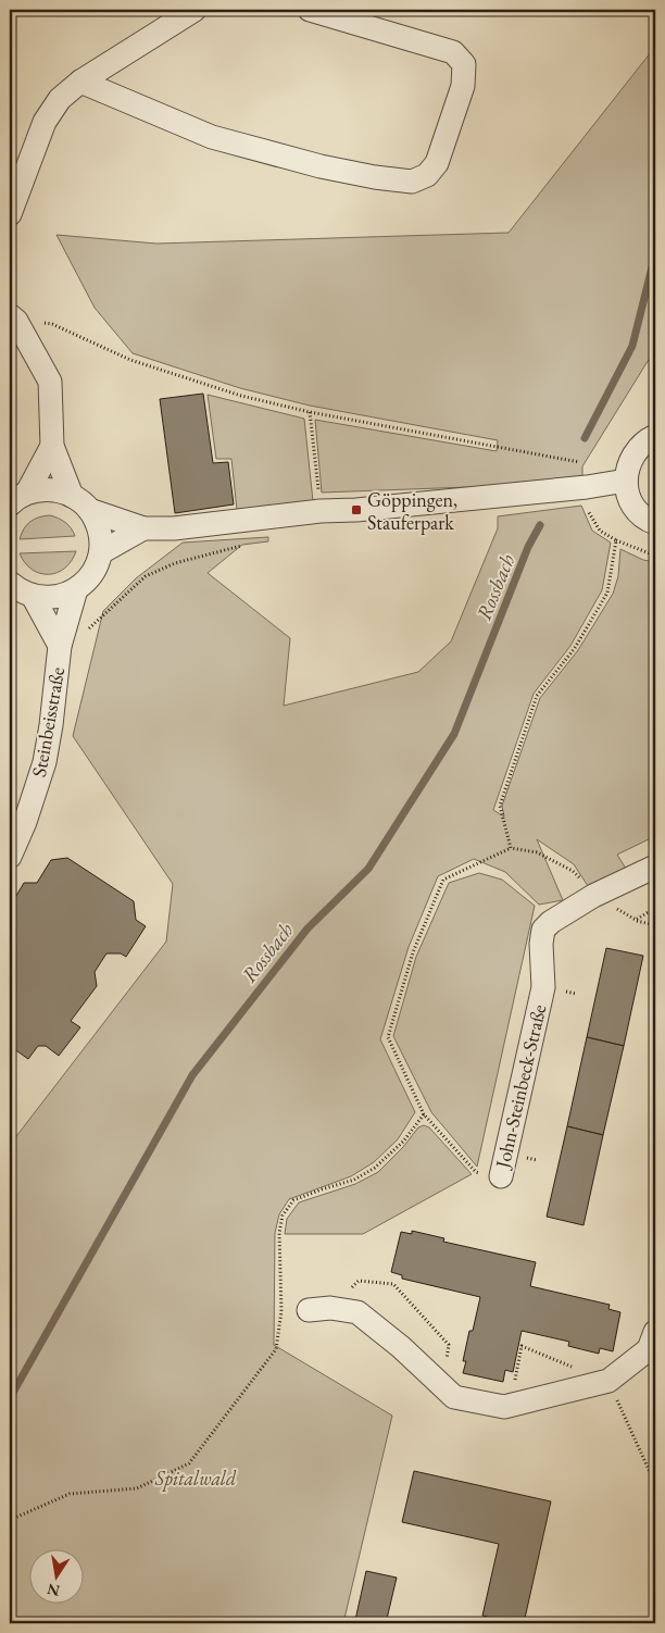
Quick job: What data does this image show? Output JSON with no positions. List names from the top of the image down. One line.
{"streets":{"street":["Steinbeisstraße","John-Steinbeck-Straße"]},"water":["Rossbach"],"parks":["Spitalwald"],"places":{"transit":["Göppingen, Stauferpark"]},"north":"bottom"}
